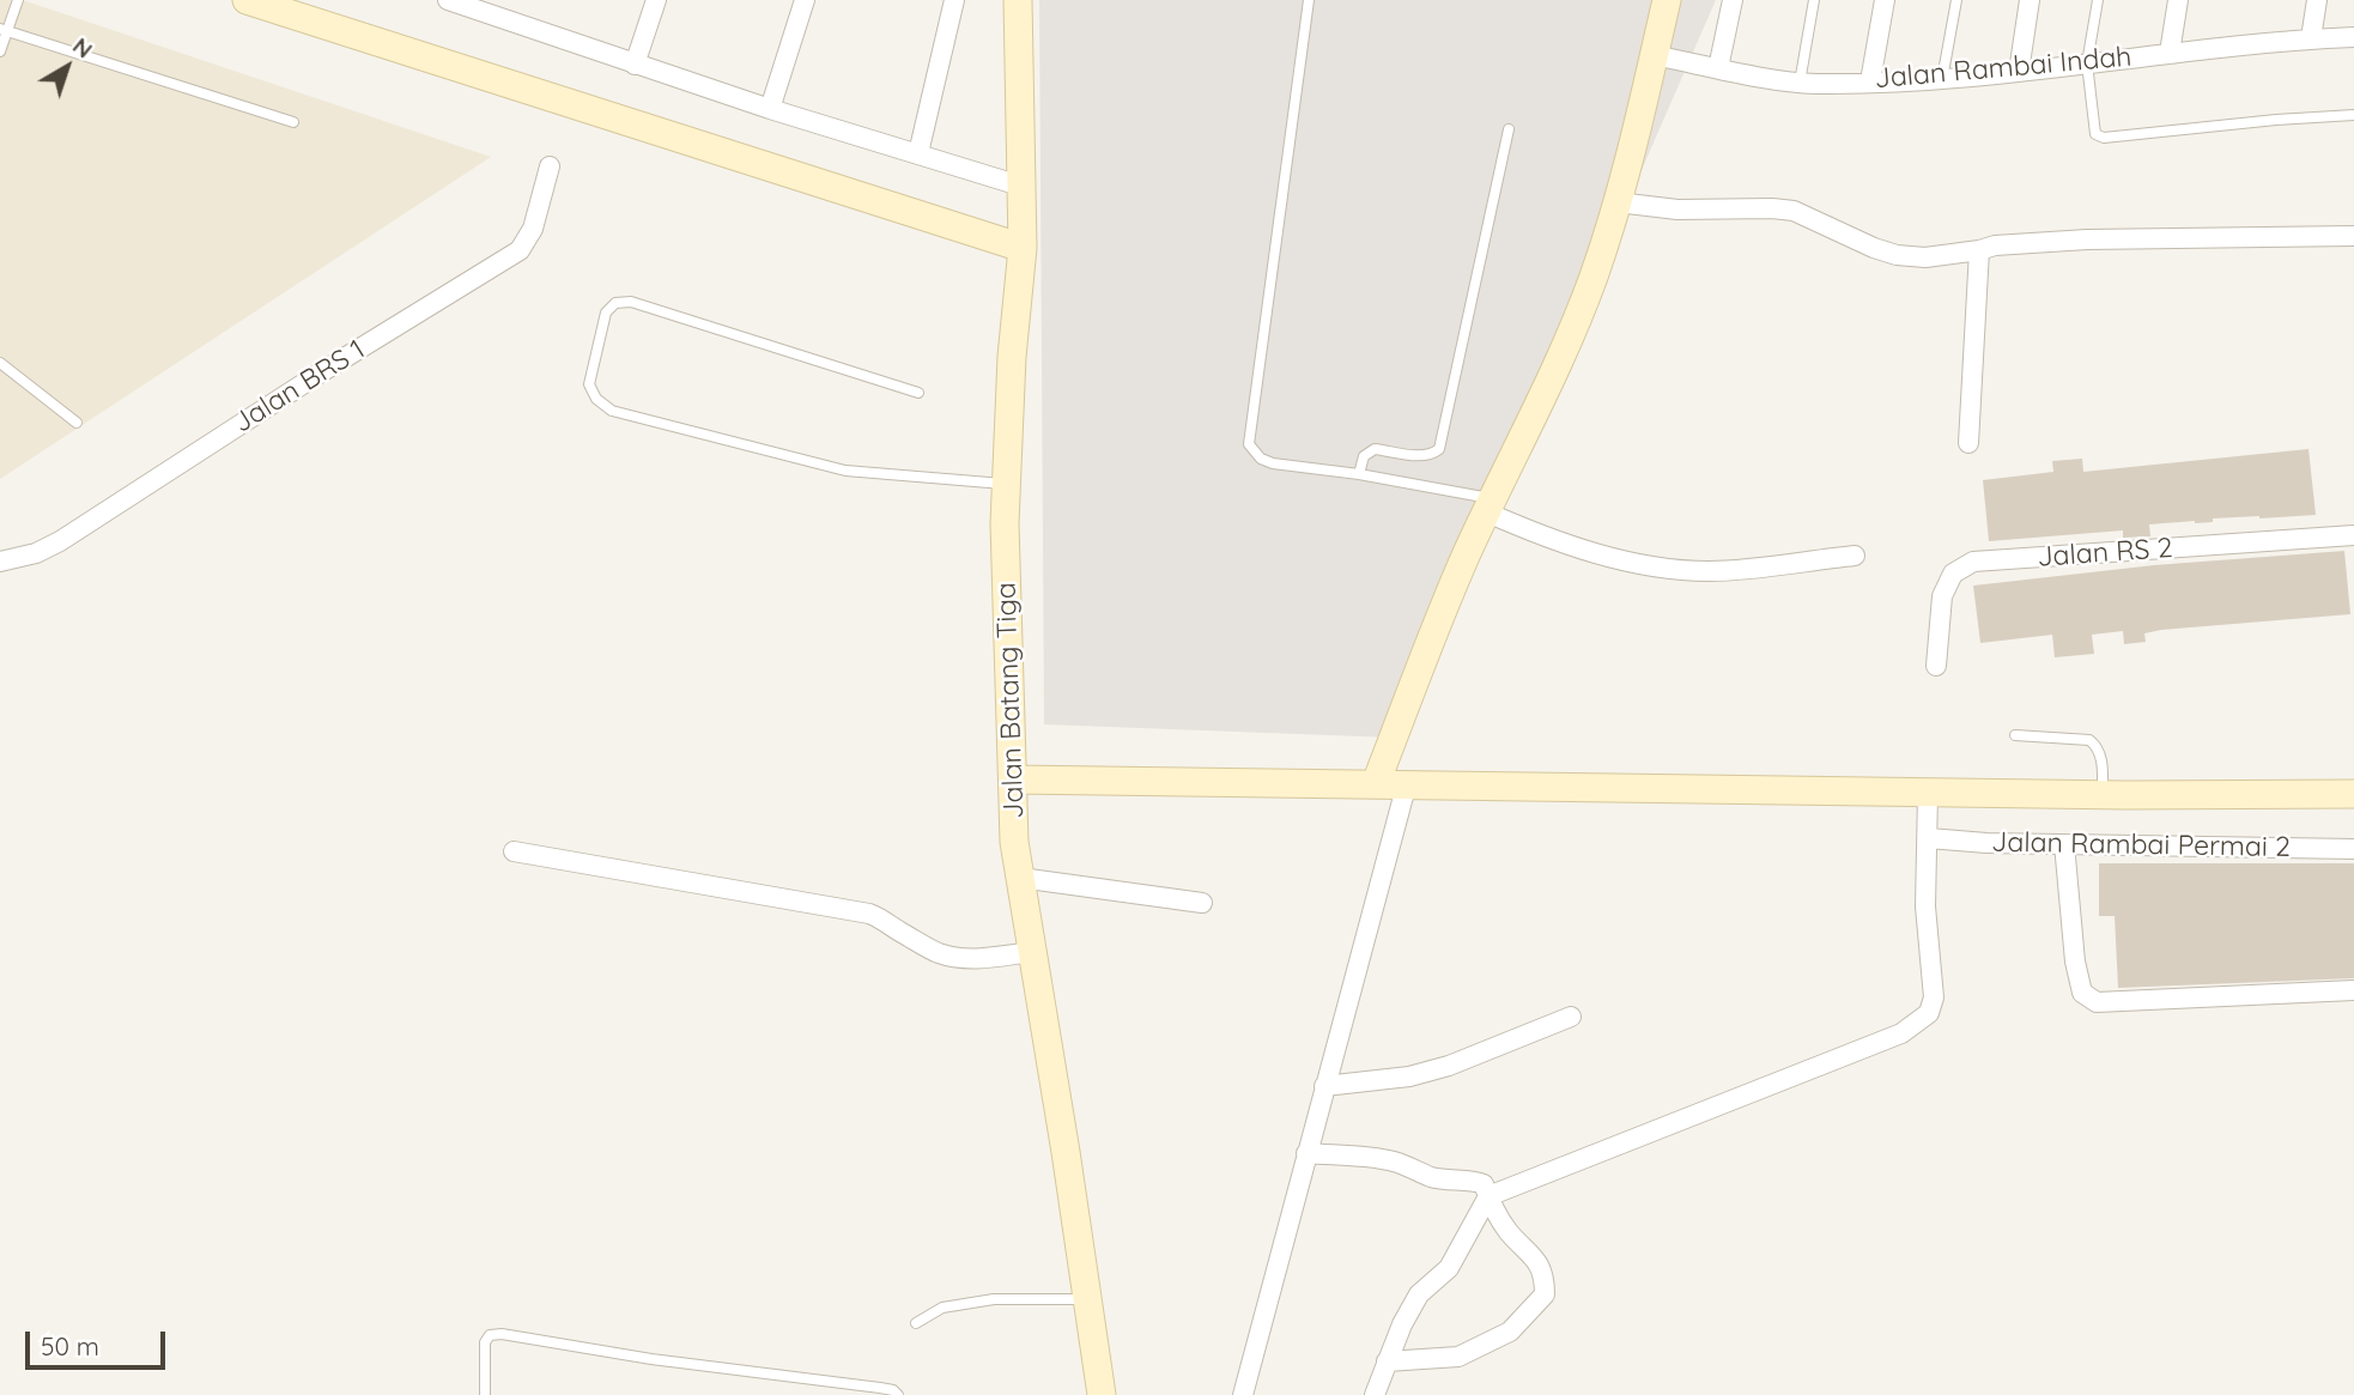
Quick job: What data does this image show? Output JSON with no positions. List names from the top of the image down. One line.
{"streets":{"street":["Jalan Rambai Indah","Jalan BRS 1","Jalan RS 2","Jalan Batang Tiga","Jalan Rambai Permai 2"]},"scale_bar":"50 m","north":"top right"}
